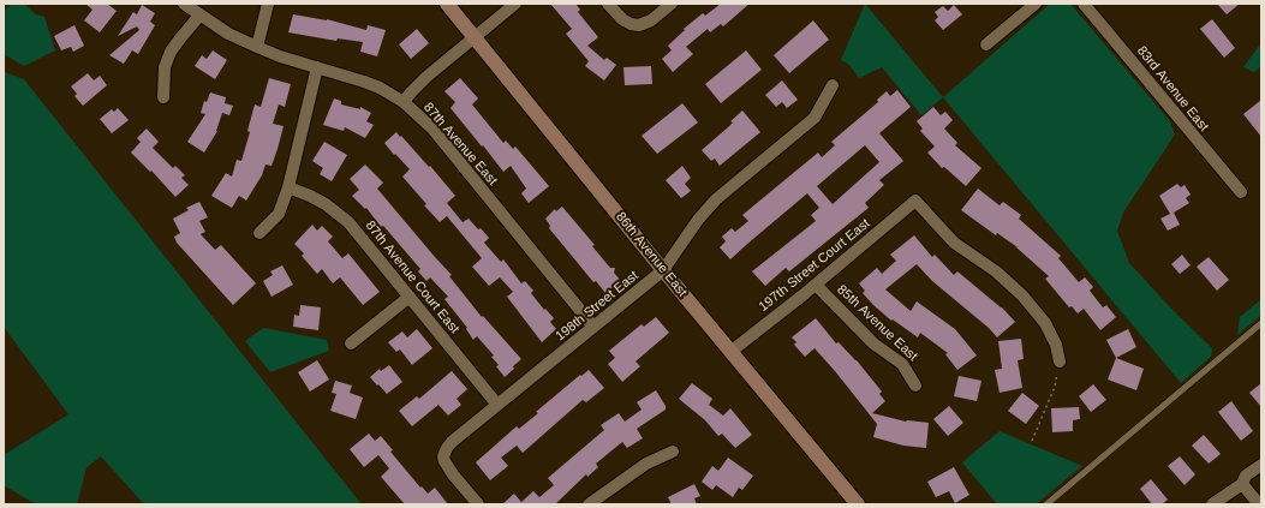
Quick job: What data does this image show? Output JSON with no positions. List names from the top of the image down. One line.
{"streets":{"street":["83rd Avenue East","87th Avenue East","86th Avenue East","197th Street Court East","87th Avenue Court East","198th Street East","85th Avenue East"]},"crossings":[["87th Avenue East","198th Street East"],["86th Avenue East","197th Street Court East"],["86th Avenue East","198th Street East"],["197th Street Court East","85th Avenue East"],["87th Avenue Court East","198th Street East"]]}
